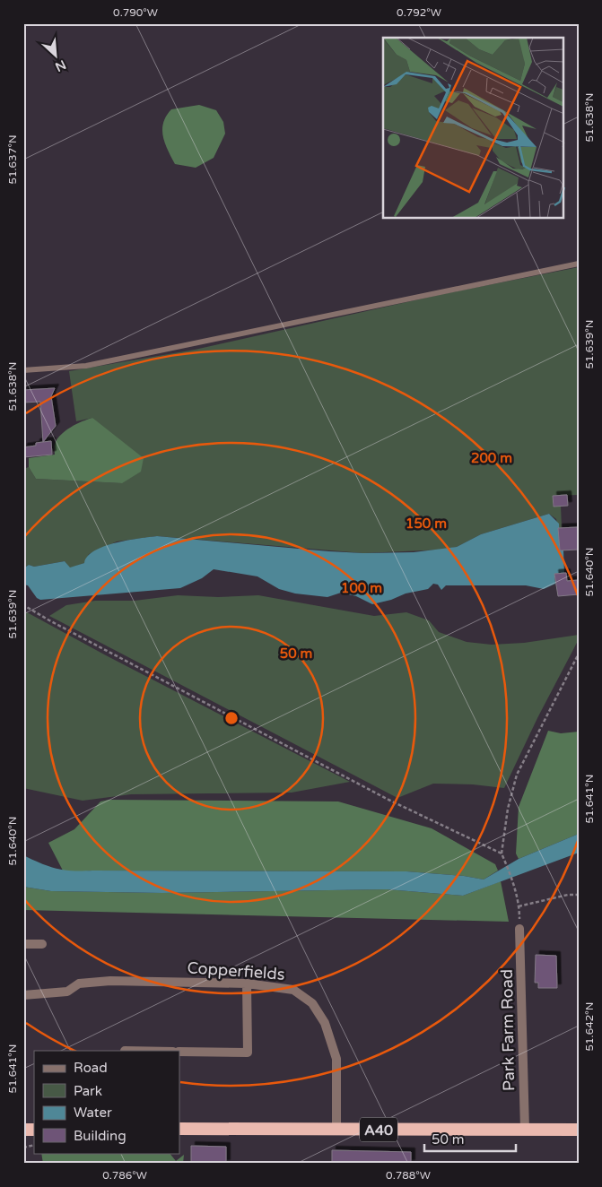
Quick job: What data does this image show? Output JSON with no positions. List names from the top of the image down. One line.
{"streets":{"highway":["A40"],"street":["Copperfields","Park Farm Road"]},"crossings":[["Copperfields","A40"],["Park Farm Road","A40"]],"legend":["Road","Park","Water","Building"],"scale_bar":"50 m","north":"bottom right","coordinates":["0.790°W","0.792°W","51.638°N","51.637°N","51.639°N","51.640°N","51.641°N","51.642°N","0.786°W","0.788°W"],"rings":["200 m","150 m","100 m","50 m"]}
